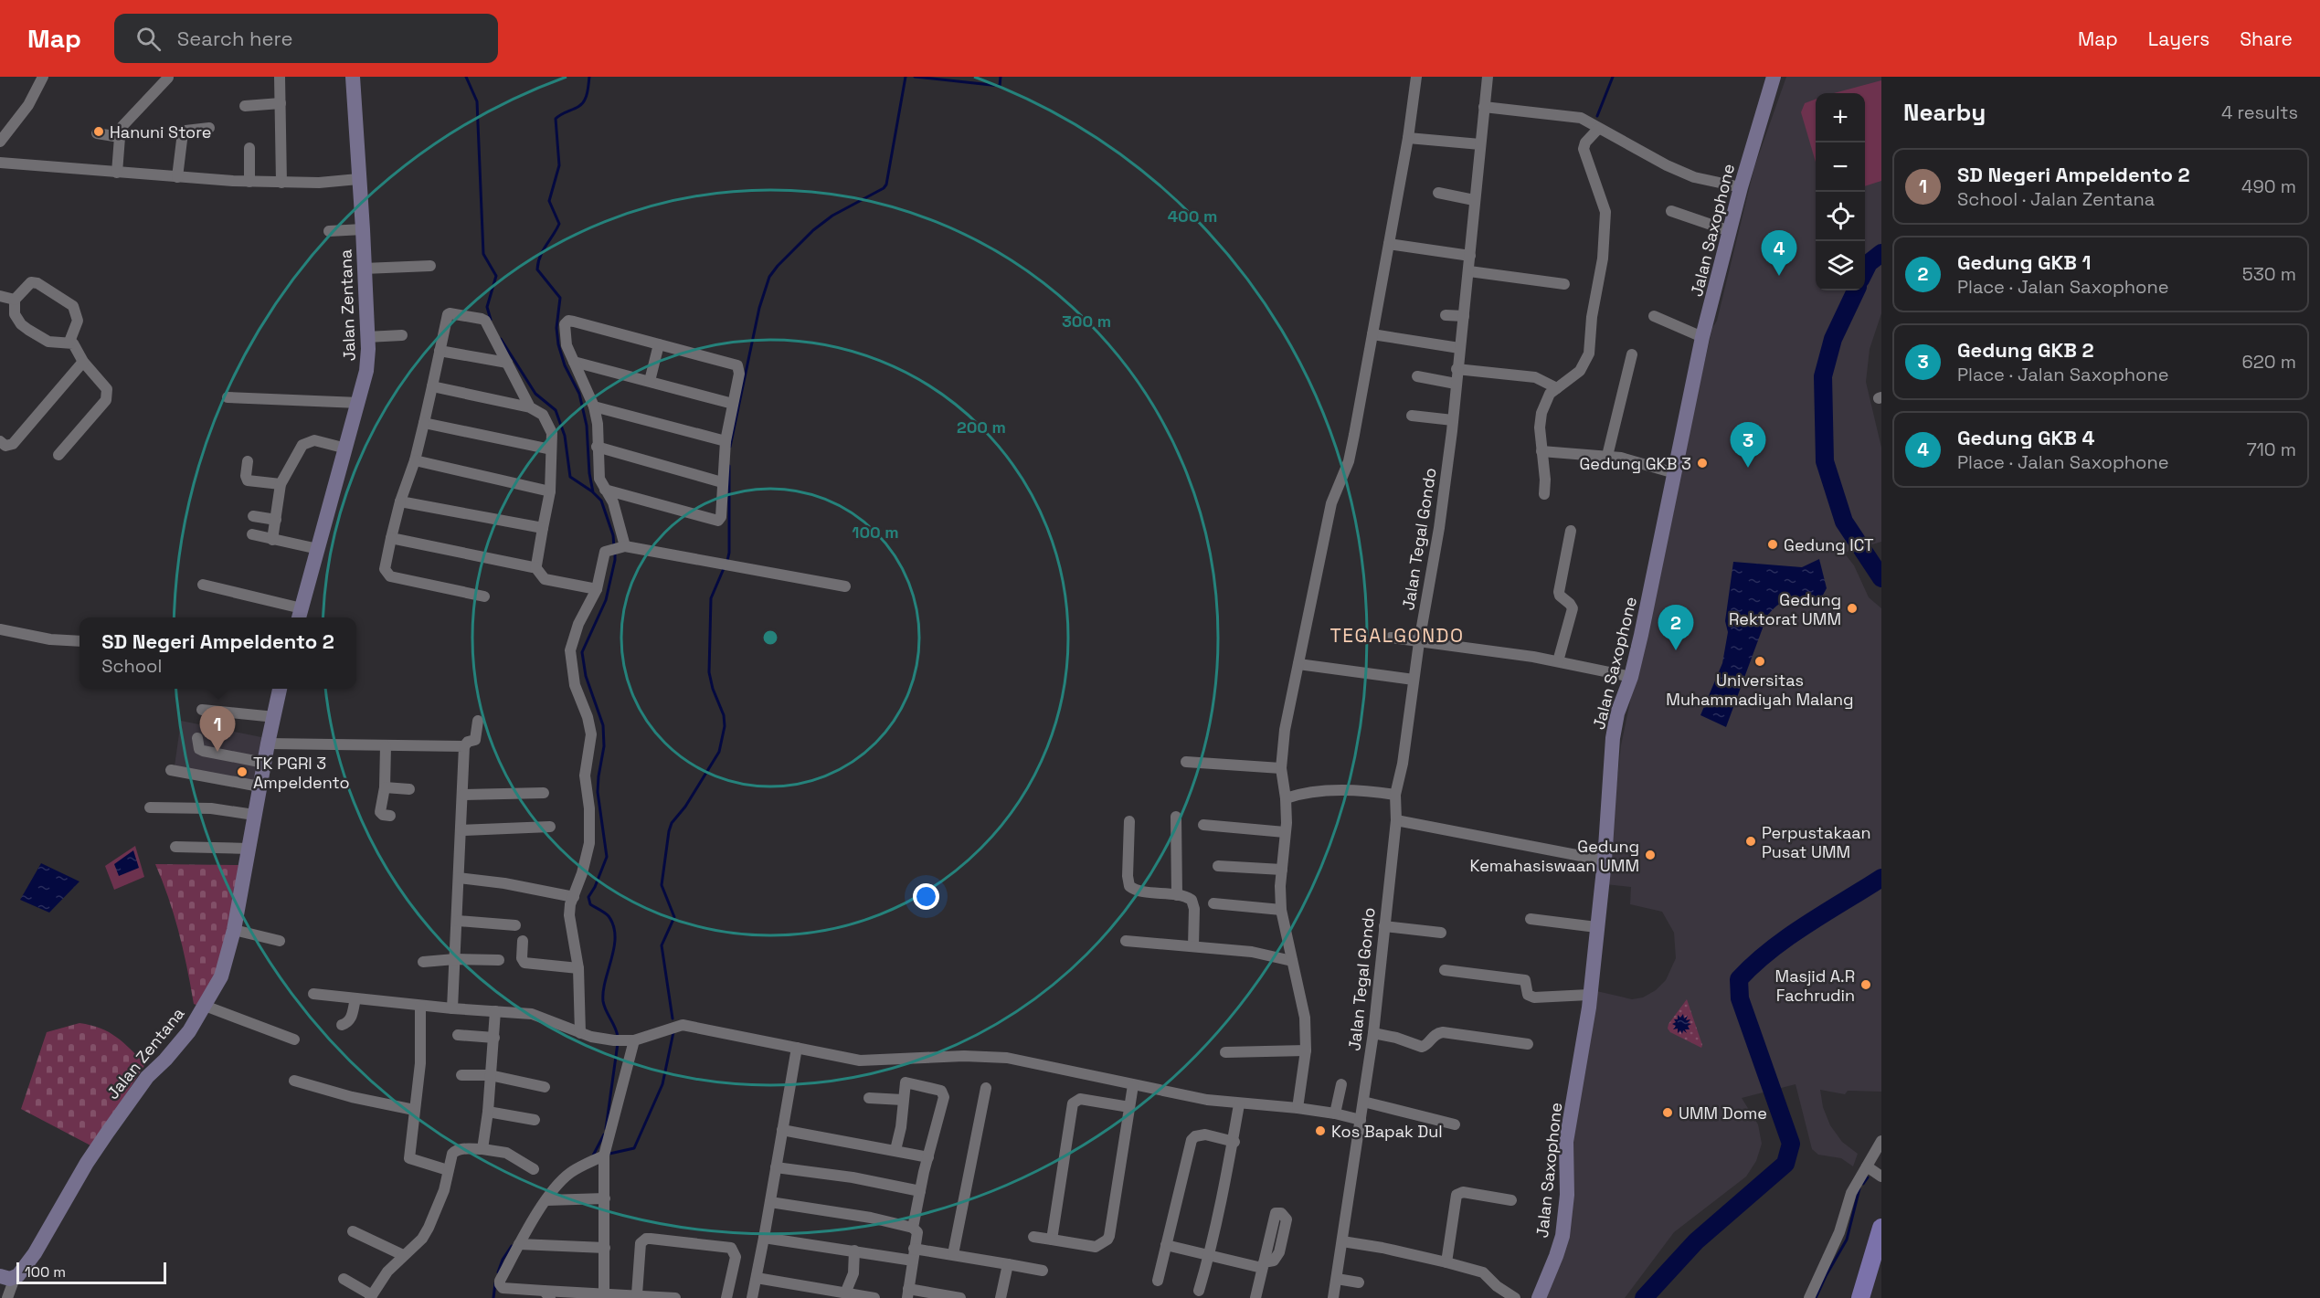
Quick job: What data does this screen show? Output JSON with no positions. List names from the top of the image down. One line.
{"streets":{"main road":["Jalan Saxophone","Jalan Zentana"],"street":["Jalan Tegal Gondo"]},"districts":["TEGALGONDO"],"places":["Hanuni Store","Gedung GKB 3","Gedung ICT","Gedung Rektorat UMM","Universitas Muhammadiyah Malang","TK PGRI 3 Ampeldento","Perpustakaan Pusat UMM","Gedung Kemahasiswaan UMM","Masjid A.R Fachrudin","UMM Dome","Kos Bapak Dul"],"scale_bar":"100 m","page":{"header":"Map","search":"Search here","nav":["Map","Layers","Share"],"heading":["Nearby","4 results"],"map_buttons":["+","−"],"list":[{"mark":"1","name":"SD Negeri Ampeldento 2","note":"School · Jalan Zentana","value":"490 m"},{"mark":"2","name":"Gedung GKB 1","note":"Place · Jalan Saxophone","value":"530 m"},{"mark":"3","name":"Gedung GKB 2","note":"Place · Jalan Saxophone","value":"620 m"},{"mark":"4","name":"Gedung GKB 4","note":"Place · Jalan Saxophone","value":"710 m"}],"pins":["4","3","2","1"],"popup":["SD Negeri Ampeldento 2","School"],"scale":"100 m"},"rings":["400 m","300 m","200 m","100 m"]}
